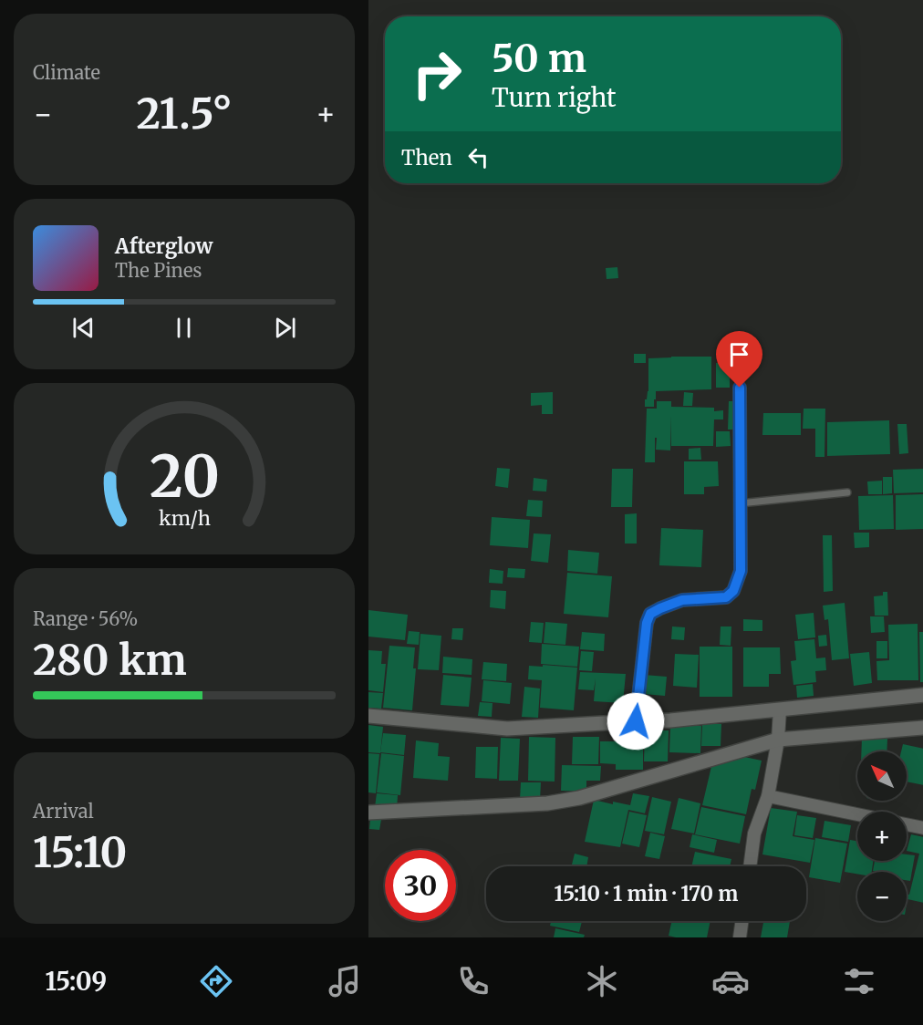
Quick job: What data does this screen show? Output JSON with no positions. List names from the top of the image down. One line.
{"north":"top left","page":{"tile":["Climate",["Range · 56%","280 km"],["Arrival","15:10"]],"turn":["50 m","Turn right"],"heat":["−","21.5°","+"],"then":"Then","song":["Afterglow","The Pines"],"map_buttons":["+","−"],"limit":"30","trip":"15:10 · 1 min · 170 m","tabs":"15:09","gauge":["20","km/h"]}}
